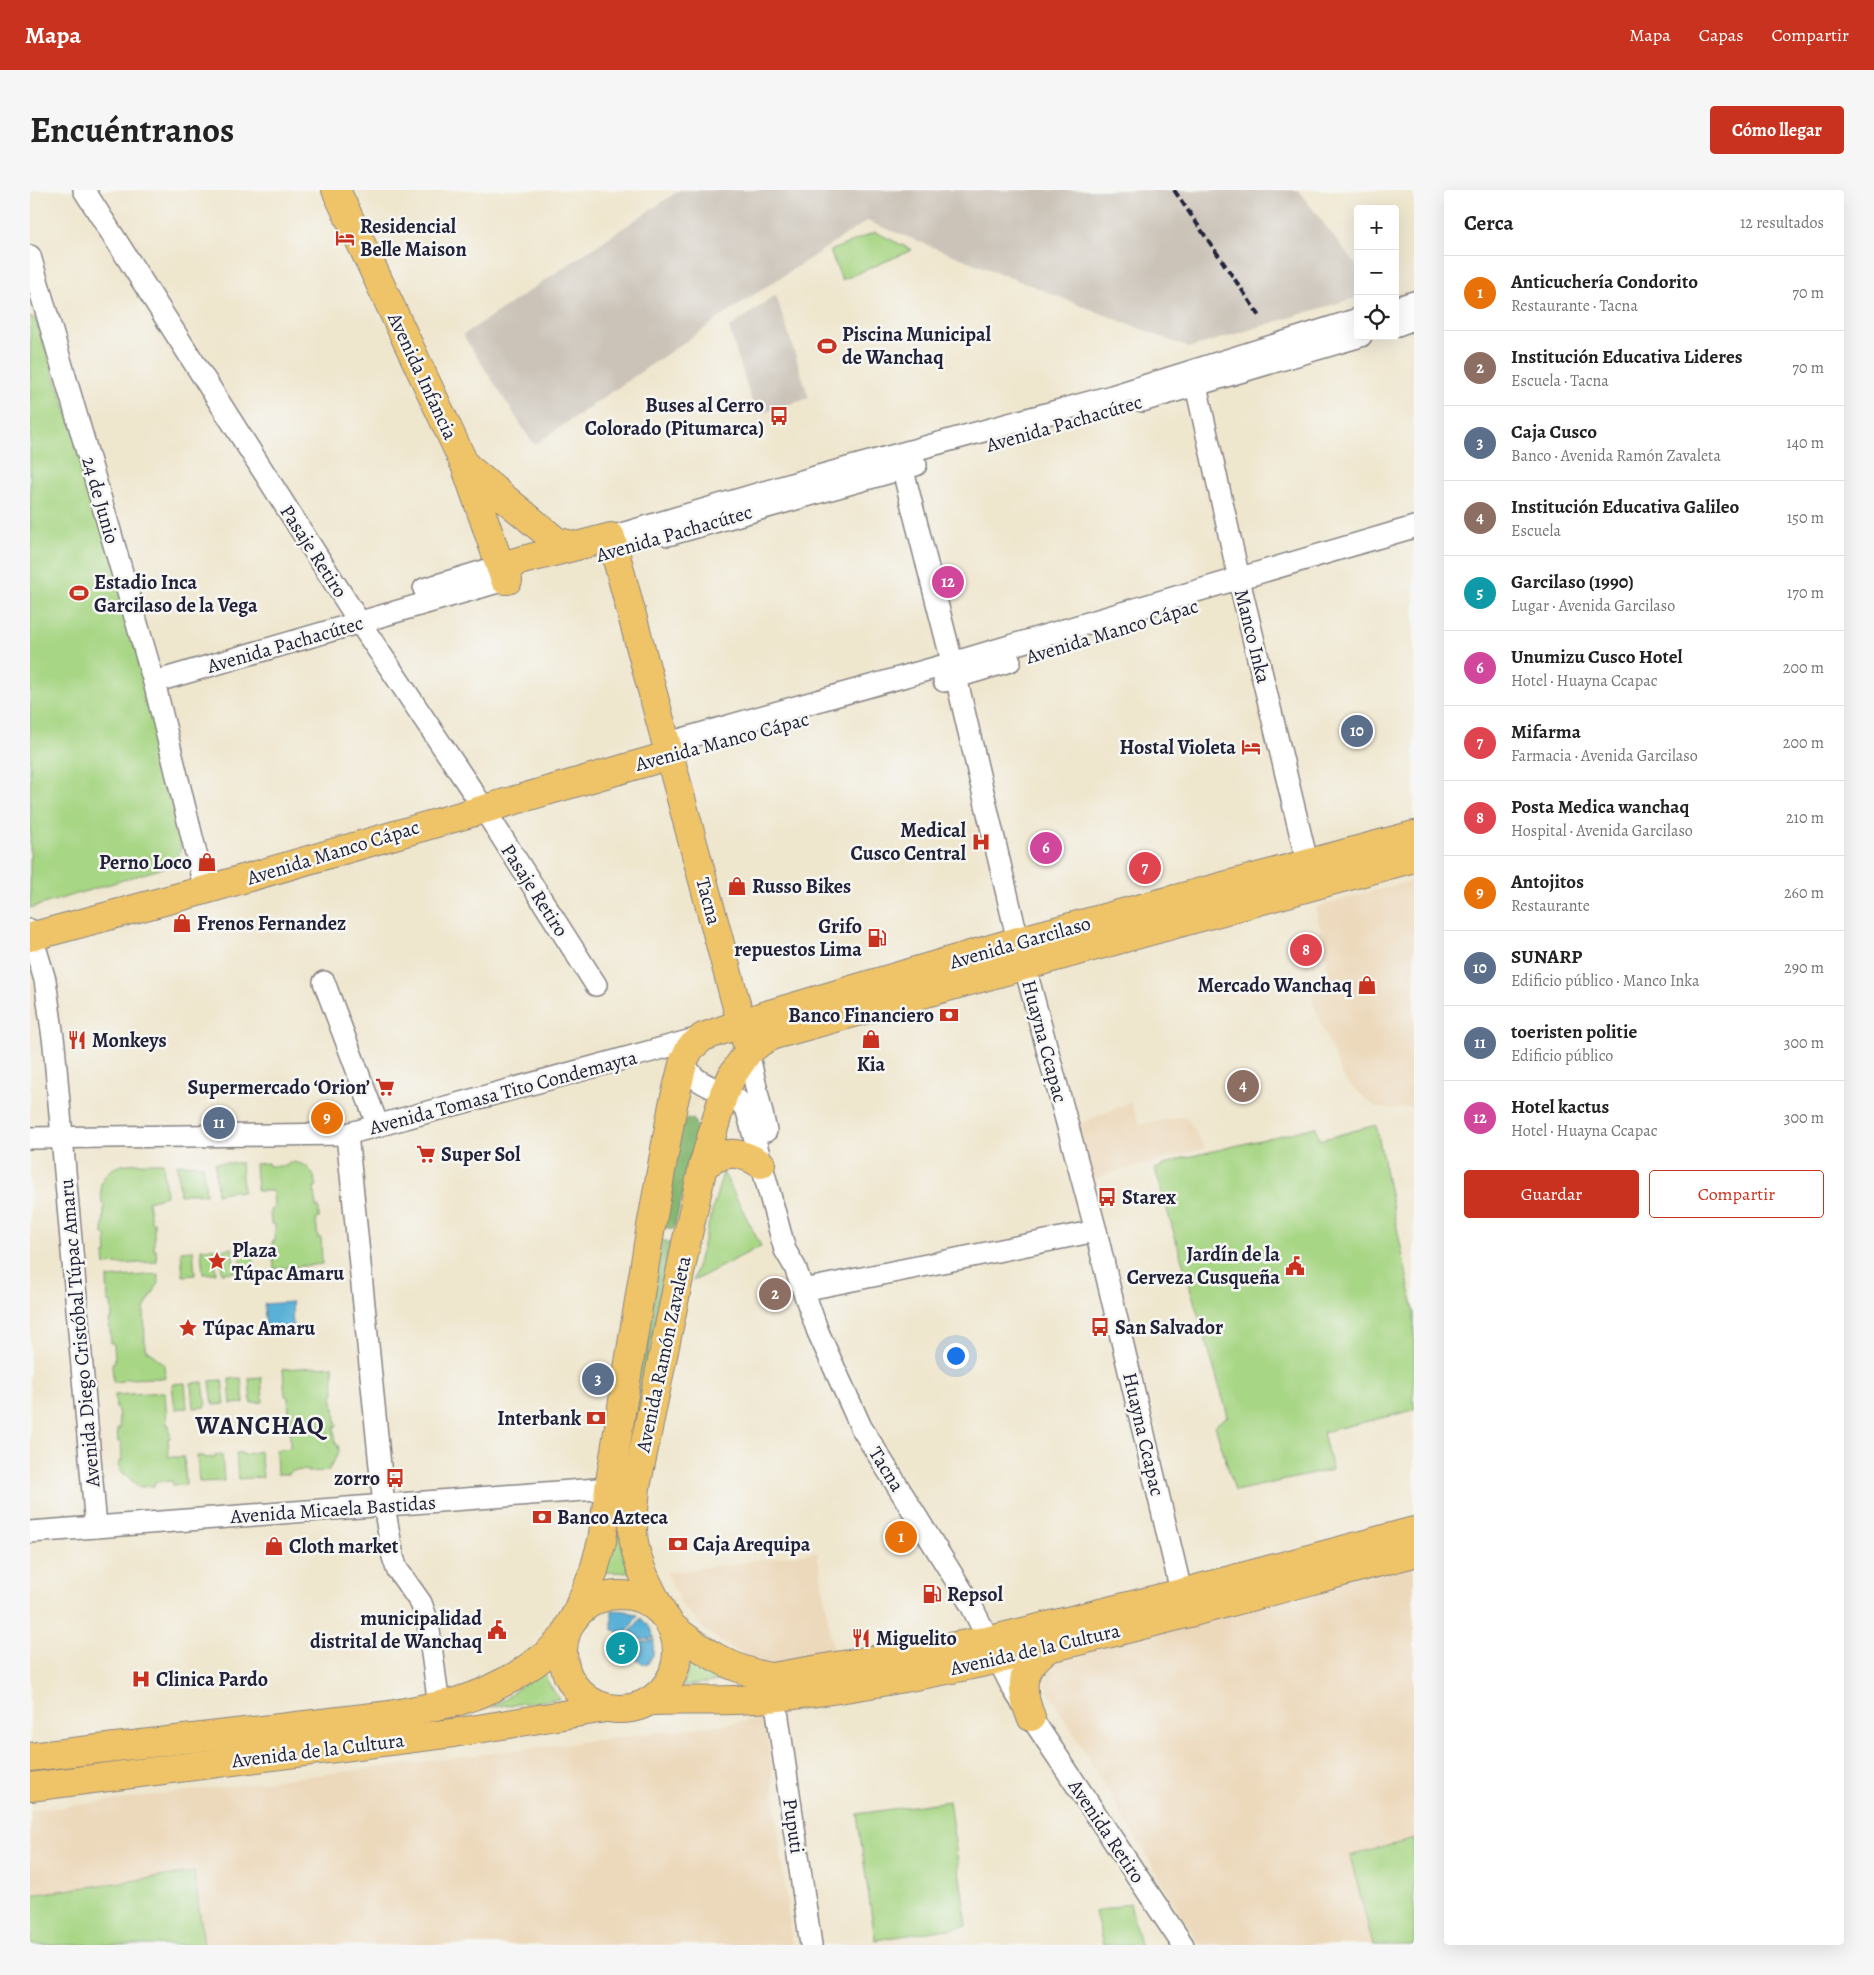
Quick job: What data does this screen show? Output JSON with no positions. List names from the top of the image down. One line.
{"streets":{"main road":["Avenida Infancia","Avenida Pachacútec","Avenida Manco Cápac","Tacna","Avenida Garcilaso","Avenida Ramón Zavaleta","Avenida de la Cultura"],"street":["24 de Junio","Pasaje Retiro","Manco Inka","Huayna Ccapac","Avenida Tomasa Tito Condemayta","Avenida Diego Cristóbal Túpac Amaru","Avenida Micaela Bastidas","Puputi","Avenida Retiro"]},"crossings":[["Avenida Infancia","Avenida Pachacútec"],["Avenida Pachacútec","24 de Junio"],["Avenida Pachacútec","Pasaje Retiro"],["Avenida Pachacútec","Manco Inka"],["Avenida Pachacútec","Tacna"],["Avenida Pachacútec","Huayna Ccapac"],["24 de Junio","Avenida Manco Cápac"],["Pasaje Retiro","Avenida Manco Cápac"],["Avenida Manco Cápac","Manco Inka"],["Avenida Manco Cápac","Tacna"],["Avenida Manco Cápac","Huayna Ccapac"],["Avenida Manco Cápac","Avenida Diego Cristóbal Túpac Amaru"],["Manco Inka","Avenida Garcilaso"],["Tacna","Avenida Garcilaso"],["Tacna","Avenida Tomasa Tito Condemayta"],["Tacna","Avenida Ramón Zavaleta"],["Tacna","Avenida de la Cultura"],["Tacna","Avenida Retiro"],["Avenida Garcilaso","Huayna Ccapac"],["Avenida Garcilaso","Avenida Tomasa Tito Condemayta"],["Avenida Garcilaso","Avenida Ramón Zavaleta"],["Huayna Ccapac","Avenida de la Cultura"],["Avenida Tomasa Tito Condemayta","Avenida Diego Cristóbal Túpac Amaru"],["Avenida Tomasa Tito Condemayta","Avenida Ramón Zavaleta"],["Avenida Diego Cristóbal Túpac Amaru","Avenida Micaela Bastidas"],["Avenida Ramón Zavaleta","Avenida Micaela Bastidas"],["Avenida Ramón Zavaleta","Avenida de la Cultura"],["Avenida de la Cultura","Puputi"]],"districts":["WANCHAQ"],"places":{"hotel":["Residencial Belle Maison","Hostal Violeta"],"sports":["Piscina Municipal de Wanchaq","Estadio Inca Garcilaso de la Vega"],"bus stop":["Buses al Cerro Colorado (Pitumarca)","Starex","San Salvador","zorro"],"hospital":["Medical Cusco Central","Clinica Pardo"],"shop":["Perno Loco","Russo Bikes","Frenos Fernandez","Mercado Wanchaq","Kia","Cloth market"],"fuel station":["Grifo repuestos Lima","Repsol"],"bank":["Banco Financiero","Interbank","Banco Azteca","Caja Arequipa"],"restaurant":["Monkeys","Miguelito"],"supermarket":["Supermercado ‘Orion’","Super Sol"],"place":["Plaza Túpac Amaru","Túpac Amaru"],"public building":["Jardín de la Cerveza Cusqueña","municipalidad distrital de Wanchaq"]},"page":{"header":"Mapa","nav":["Mapa","Capas","Compartir"],"title":"Encuéntranos","buttons":["Cómo llegar",["Guardar","Compartir"]],"heading":["Cerca","12 resultados"],"map_buttons":["+","−"],"list":[{"mark":"1","name":"Anticuchería Condorito","note":"Restaurante · Tacna","value":"70 m"},{"mark":"2","name":"Institución Educativa Lideres","note":"Escuela · Tacna","value":"70 m"},{"mark":"3","name":"Caja Cusco","note":"Banco · Avenida Ramón Zavaleta","value":"140 m"},{"mark":"4","name":"Institución Educativa Galileo","note":"Escuela","value":"150 m"},{"mark":"5","name":"Garcilaso (1990)","note":"Lugar · Avenida Garcilaso","value":"170 m"},{"mark":"6","name":"Unumizu Cusco Hotel","note":"Hotel · Huayna Ccapac","value":"200 m"},{"mark":"7","name":"Mifarma","note":"Farmacia · Avenida Garcilaso","value":"200 m"},{"mark":"8","name":"Posta Medica wanchaq","note":"Hospital · Avenida Garcilaso","value":"210 m"},{"mark":"9","name":"Antojitos","note":"Restaurante","value":"260 m"},{"mark":"10","name":"SUNARP","note":"Edificio público · Manco Inka","value":"290 m"},{"mark":"11","name":"toeristen politie","note":"Edificio público","value":"300 m"},{"mark":"12","name":"Hotel kactus","note":"Hotel · Huayna Ccapac","value":"300 m"}],"pins":["12","10","6","7","8","4","9","11","2","3","1","5"]}}
